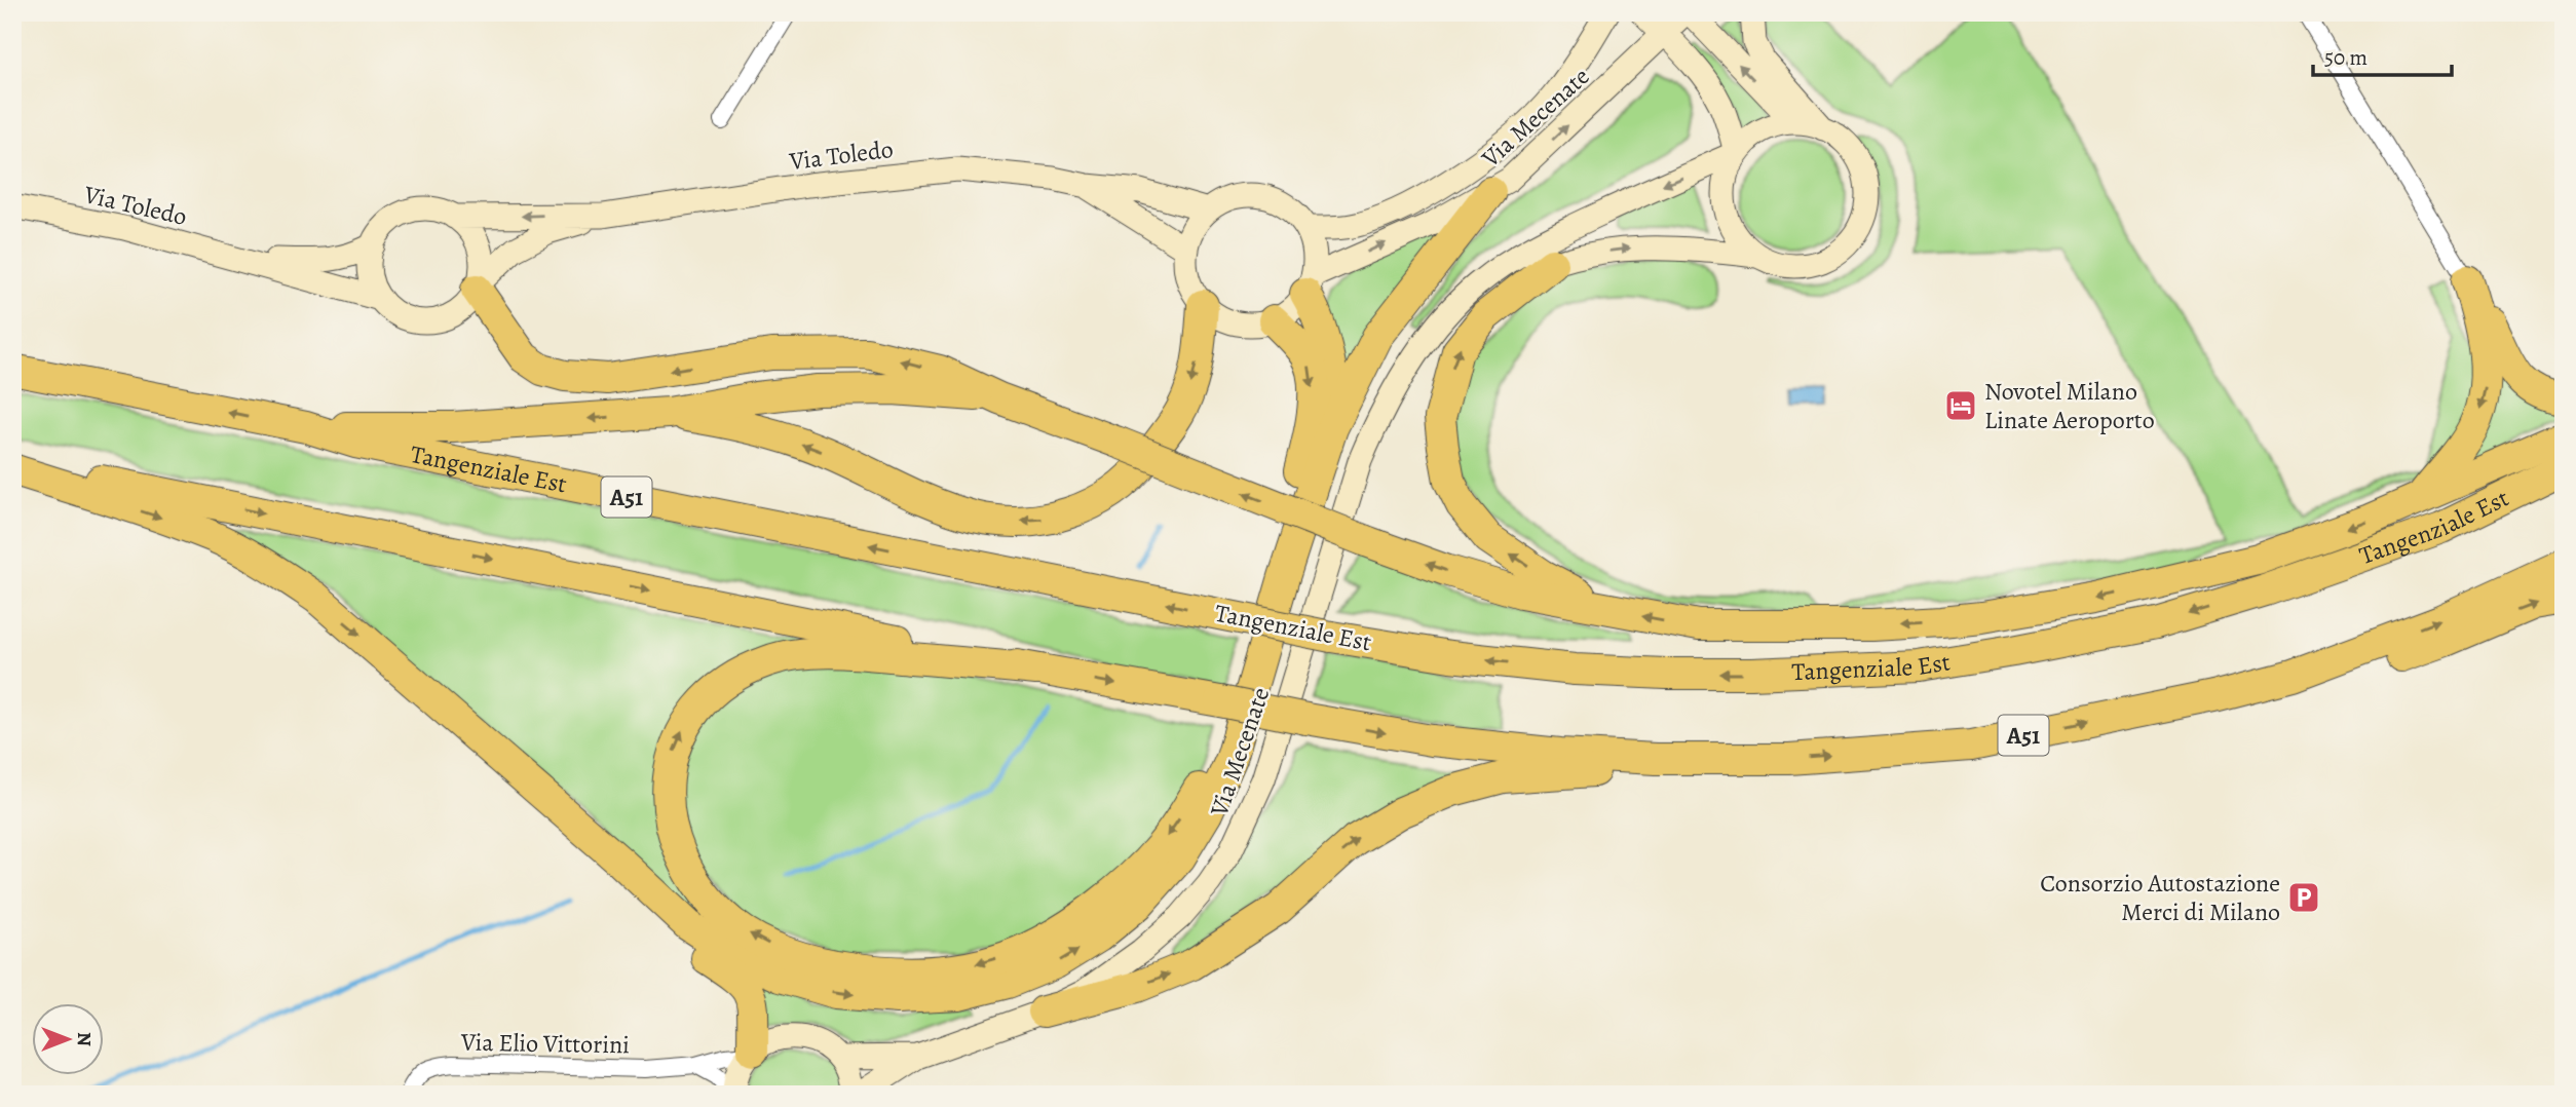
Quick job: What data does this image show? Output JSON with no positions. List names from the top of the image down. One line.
{"streets":{"highway":["Tangenziale Est","A51"],"street":["Via Mecenate","Via Toledo","Via Elio Vittorini"]},"crossings":[["Via Mecenate","Via Toledo"]],"places":{"hotel":["Novotel Milano Linate Aeroporto"],"parking":["Consorzio Autostazione Merci di Milano"]},"scale_bar":"50 m","north":"right"}
